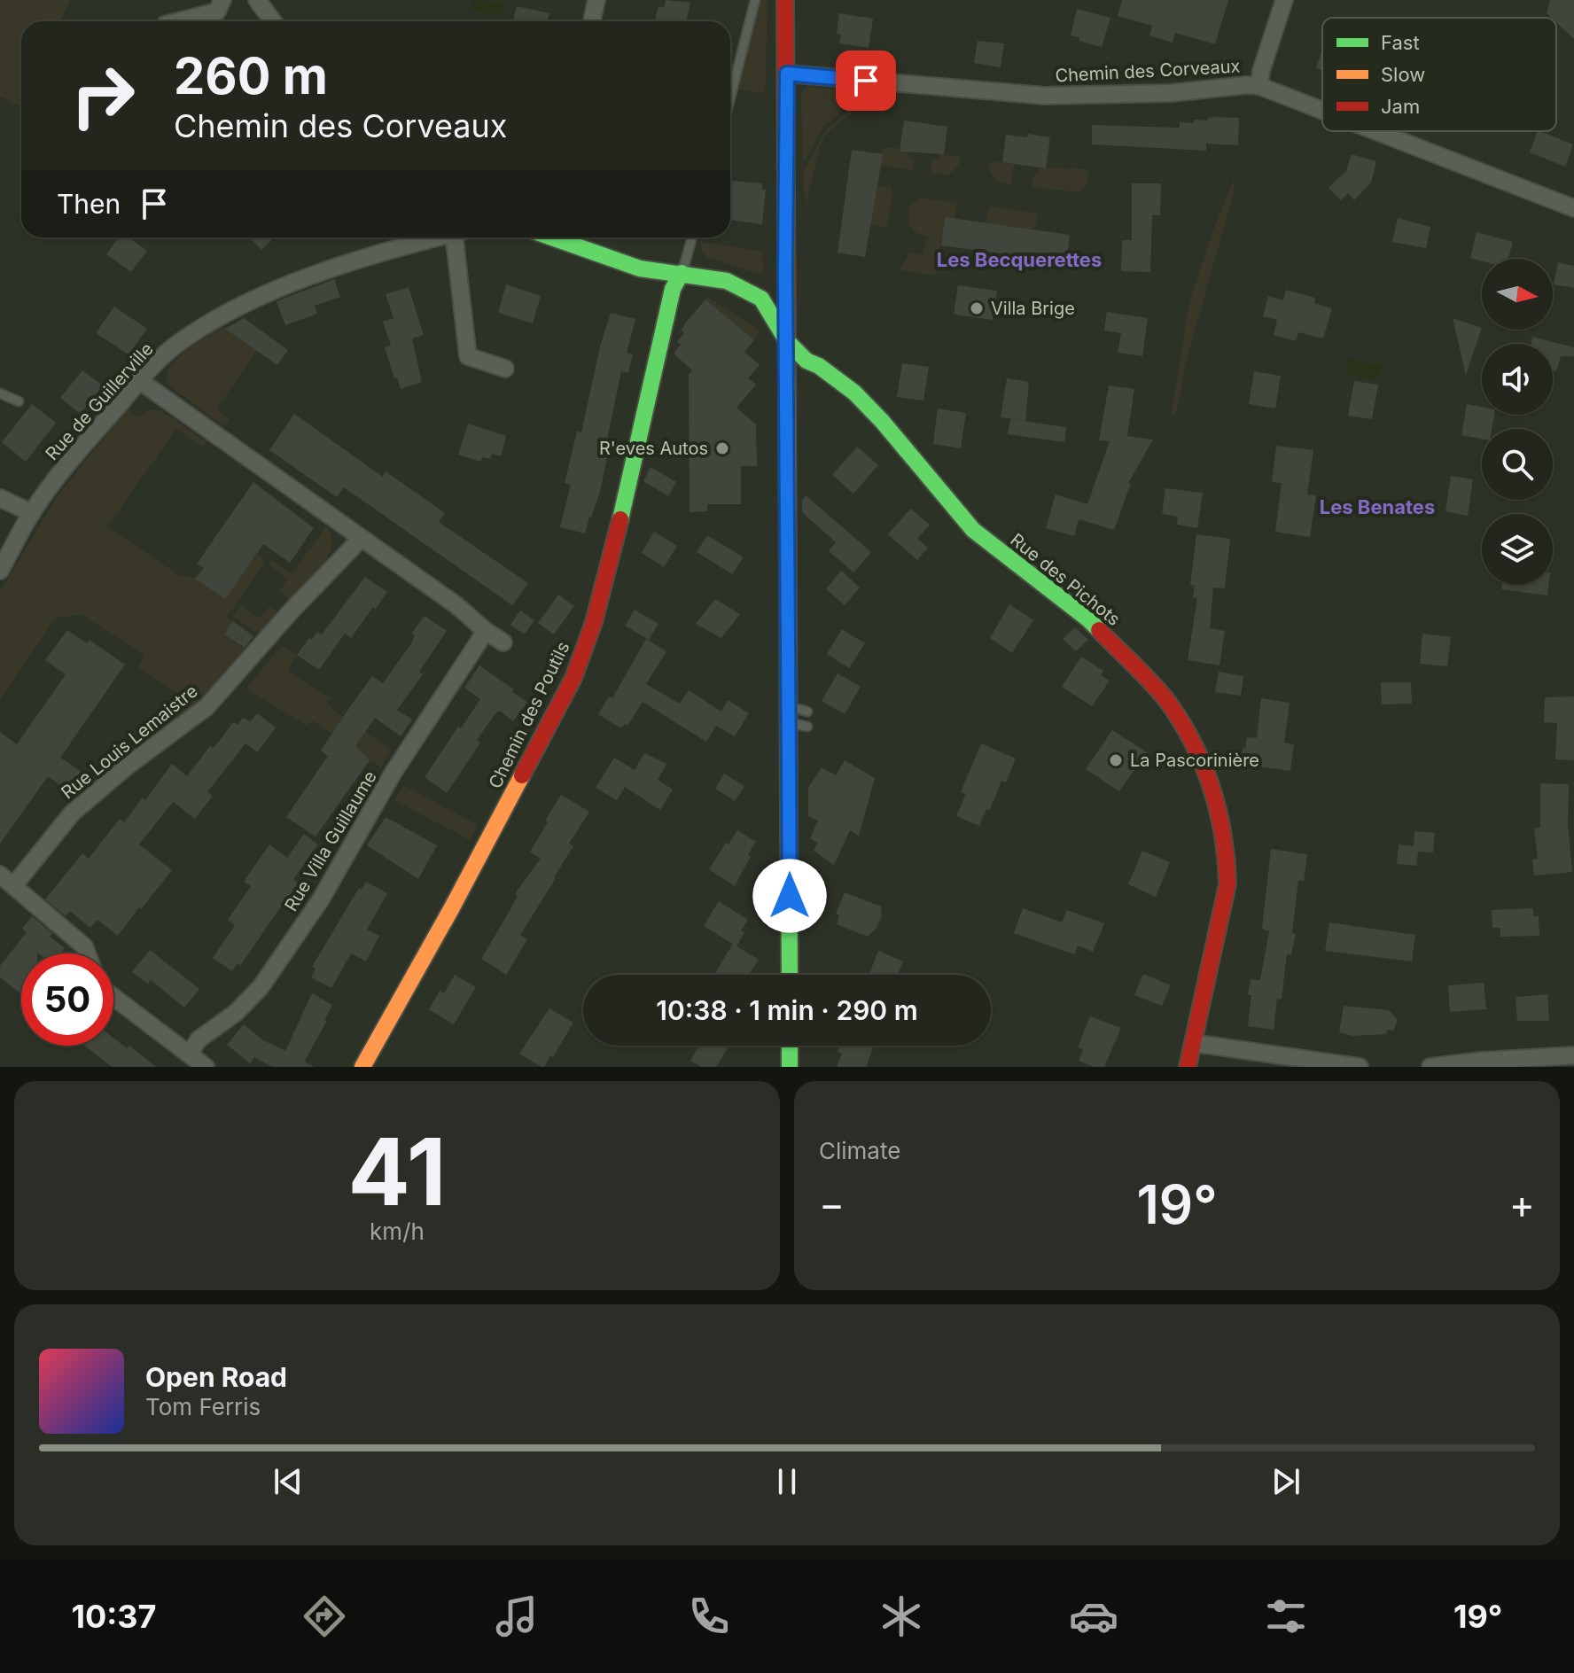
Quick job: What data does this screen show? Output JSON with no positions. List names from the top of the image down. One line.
{"streets":{"street":["Chemin des Corveaux","Rue de Guillerville","Rue des Pichots","Chemin des Poutils","Rue Louis Lemaistre","Rue Villa Guillaume"]},"districts":["Les Becquerettes","Les Benates"],"places":["Villa Brige","R'eves Autos","La Pascorinière"],"legend":["Fast","Slow","Jam"],"north":"right","page":{"turn":["260 m","Chemin des Corveaux"],"then":"Then","limit":"50","trip":"10:38 · 1 min · 290 m","tile":[["41","km/h"],"Climate"],"heat":["−","19°","+"],"song":["Open Road","Tom Ferris"],"tabs":["10:37","19°"]}}
